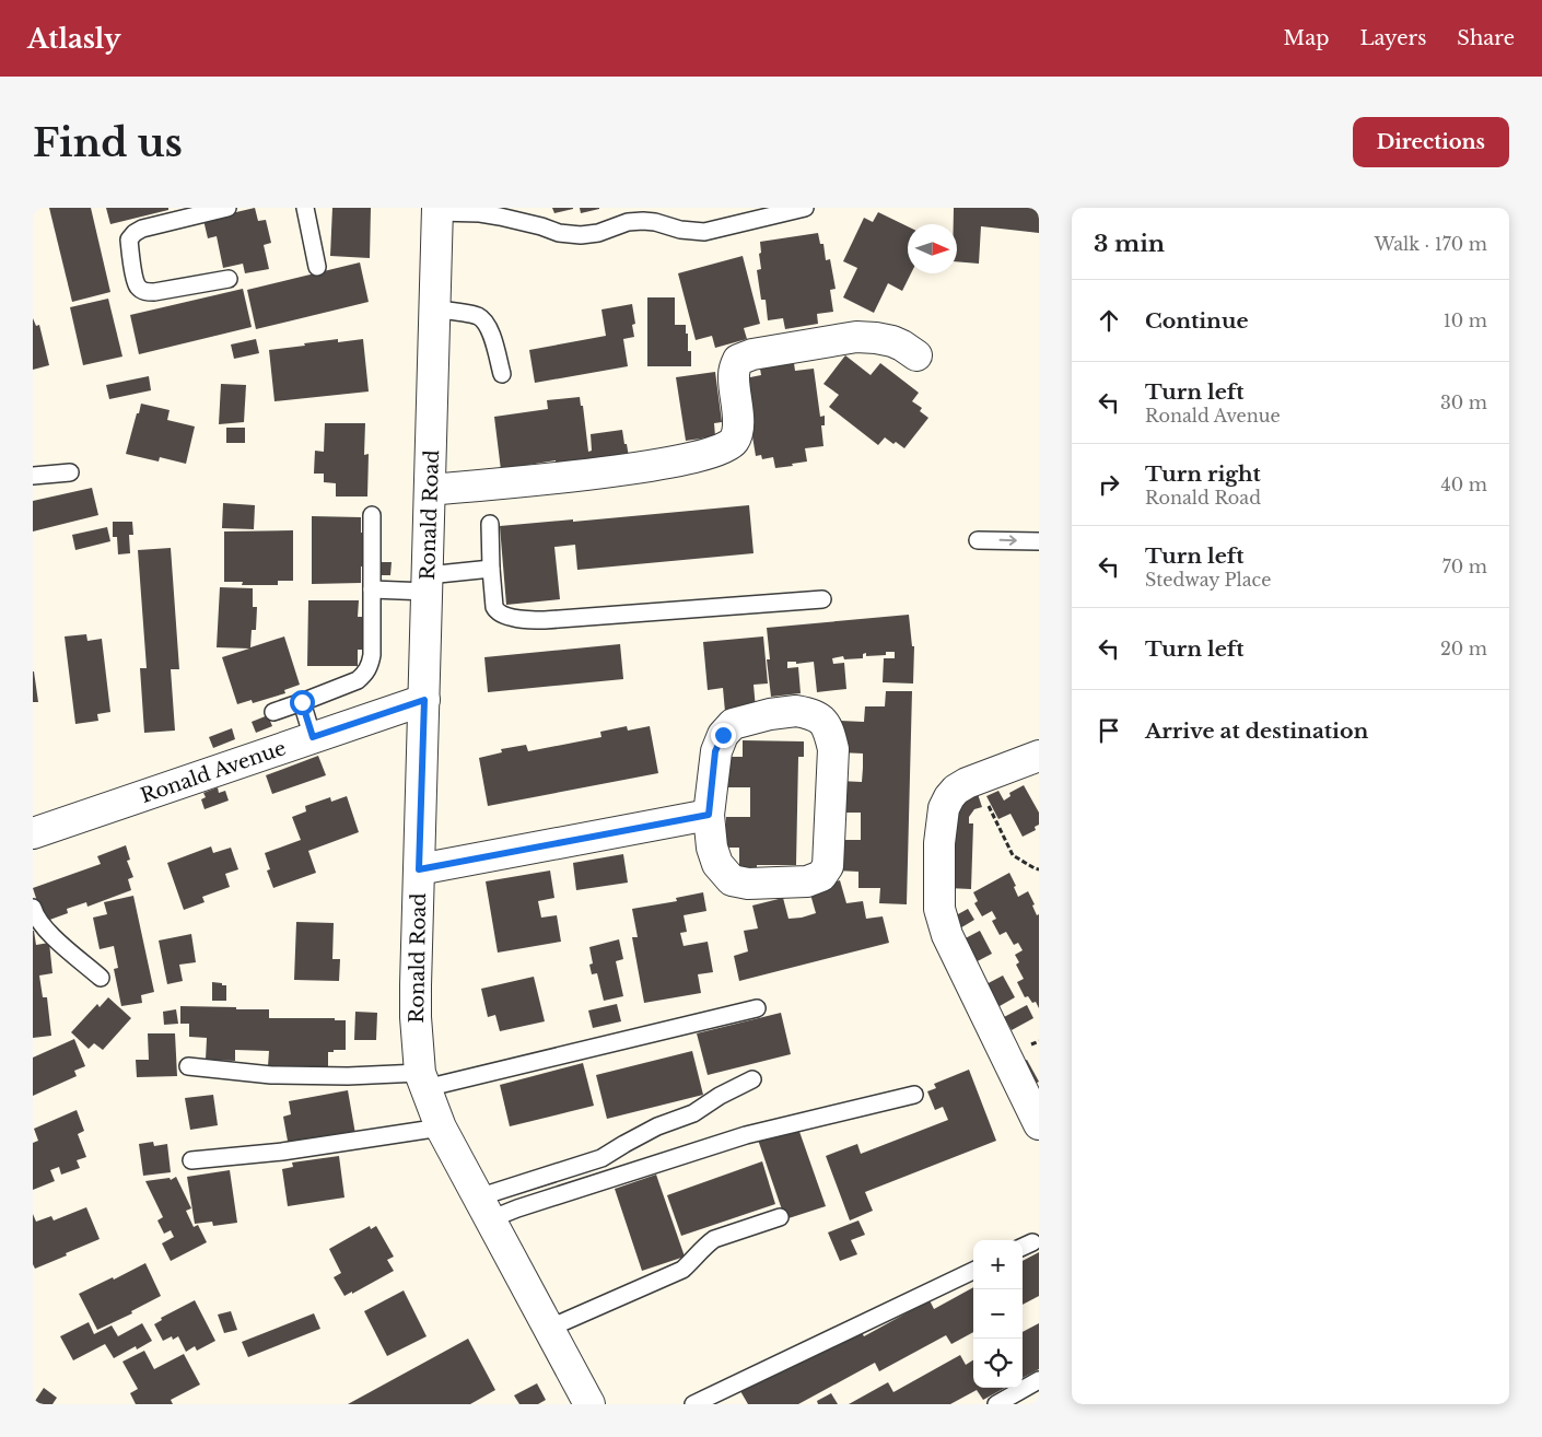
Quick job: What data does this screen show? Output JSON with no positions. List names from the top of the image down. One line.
{"streets":{"street":["Ronald Road","Ronald Avenue"]},"crossings":[["Ronald Road","Ronald Avenue"]],"north":"right","page":{"header":"Atlasly","nav":["Map","Layers","Share"],"buttons":"Directions","title":"Find us","heading":["3 min","Walk · 170 m"],"list":[["Continue","10 m"],["Turn left","Ronald Avenue","30 m"],["Turn right","Ronald Road","40 m"],["Turn left","Stedway Place","70 m"],["Turn left","20 m"],"Arrive at destination"],"map_buttons":["+","−"]}}
